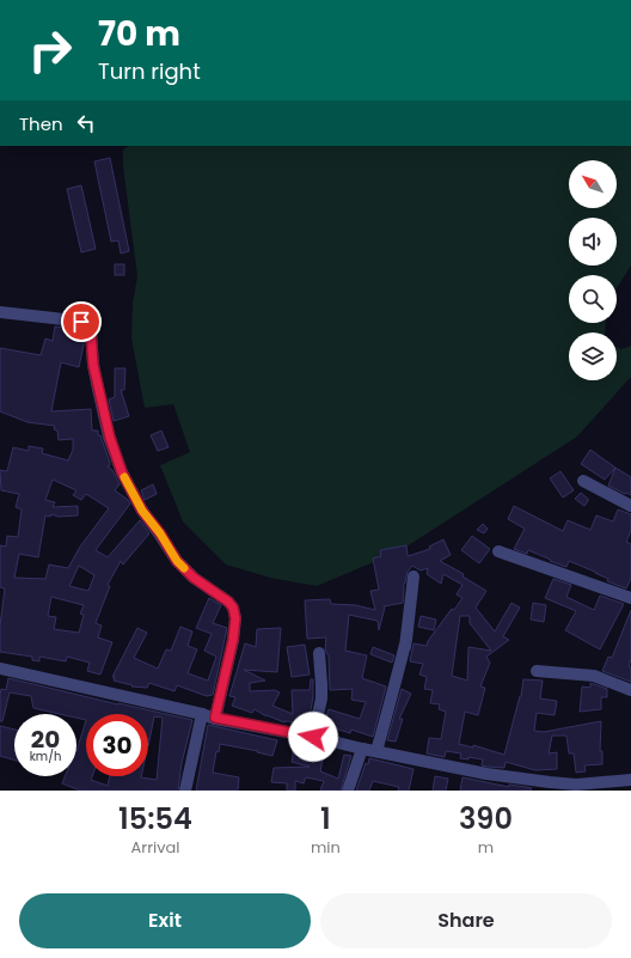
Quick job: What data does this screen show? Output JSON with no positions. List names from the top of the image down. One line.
{"north":"top left","page":{"turn":["70 m","Turn right"],"then":"Then","speed":"20 km/h","limit":"30","eta":["15:54","Arrival","1","min","390","m"],"buttons":["Exit","Share"]}}
